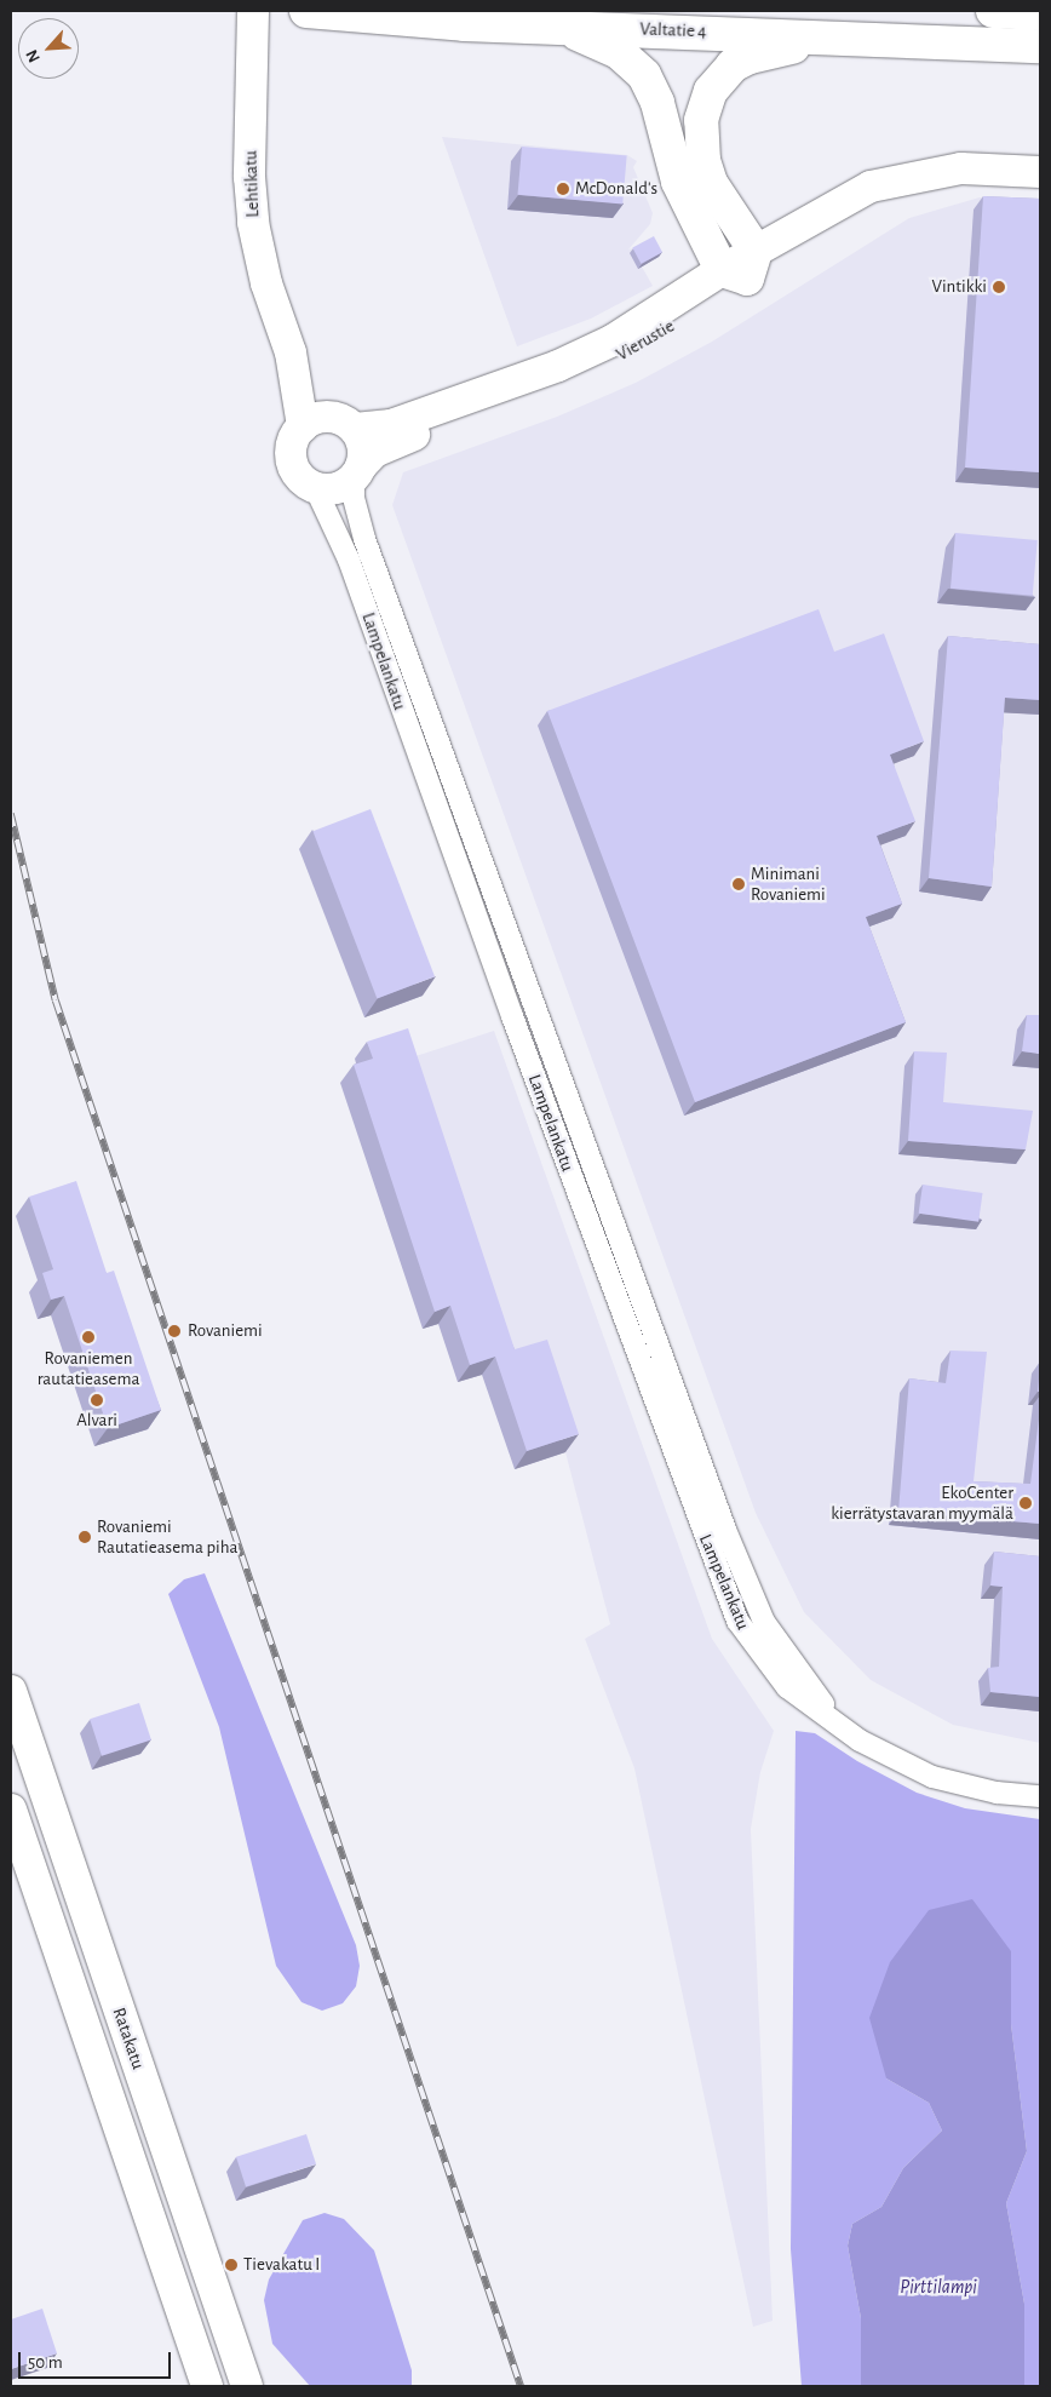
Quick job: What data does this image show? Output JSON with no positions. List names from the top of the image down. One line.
{"streets":{"highway":["Valtatie 4"],"street":["Lehtikatu","Vierustie","Lampelankatu","Ratakatu"]},"crossings":[["Lehtikatu","Vierustie"],["Lehtikatu","Lampelankatu"],["Vierustie","Lampelankatu"]],"water":["Pirttilampi"],"places":["McDonald's","Vintikki","Minimani Rovaniemi","Rovaniemi","Rovaniemen rautatieasema","Alvari","EkoCenter kierrätystavaran myymälä","Rovaniemi Rautatieasema piha","Tievakatu I"],"scale_bar":"50 m","north":"bottom left"}
